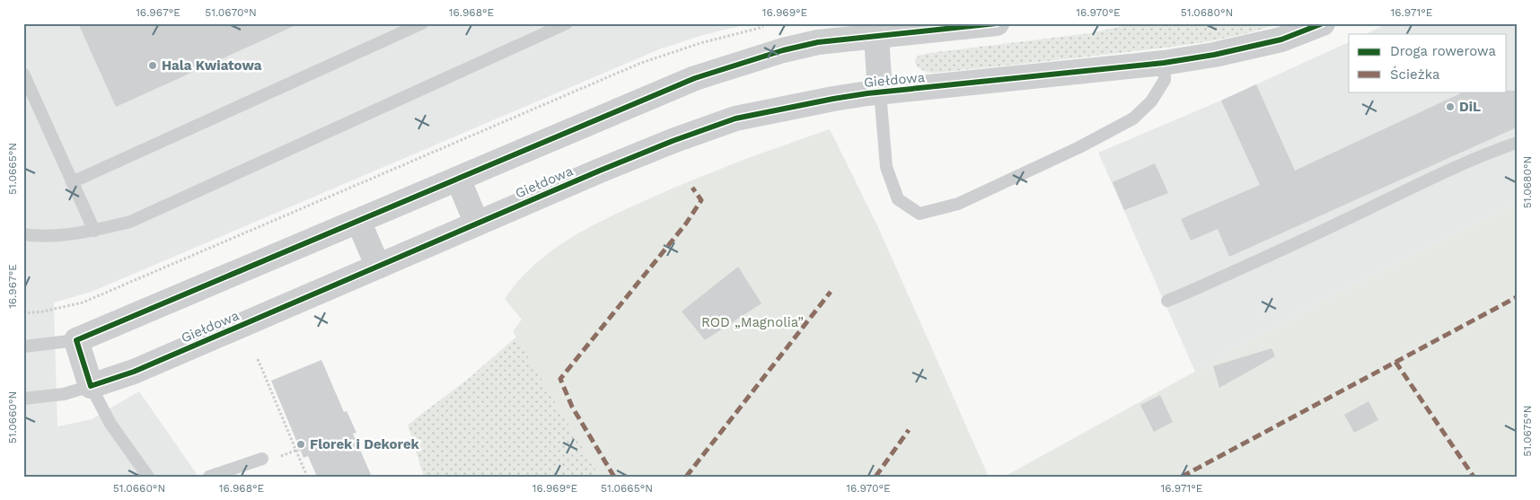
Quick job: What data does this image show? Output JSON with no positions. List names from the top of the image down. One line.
{"streets":{"street":["Giełdowa"]},"parks":["ROD „Magnolia”"],"places":["Hala Kwiatowa","DiL","Florek i Dekorek"],"legend":["Droga rowerowa","Ścieżka"],"coordinates":["16.967°E","51.0670°N","16.968°E","16.969°E","16.970°E","51.0680°N","16.971°E","51.0665°N","51.0660°N","51.0675°N"]}
